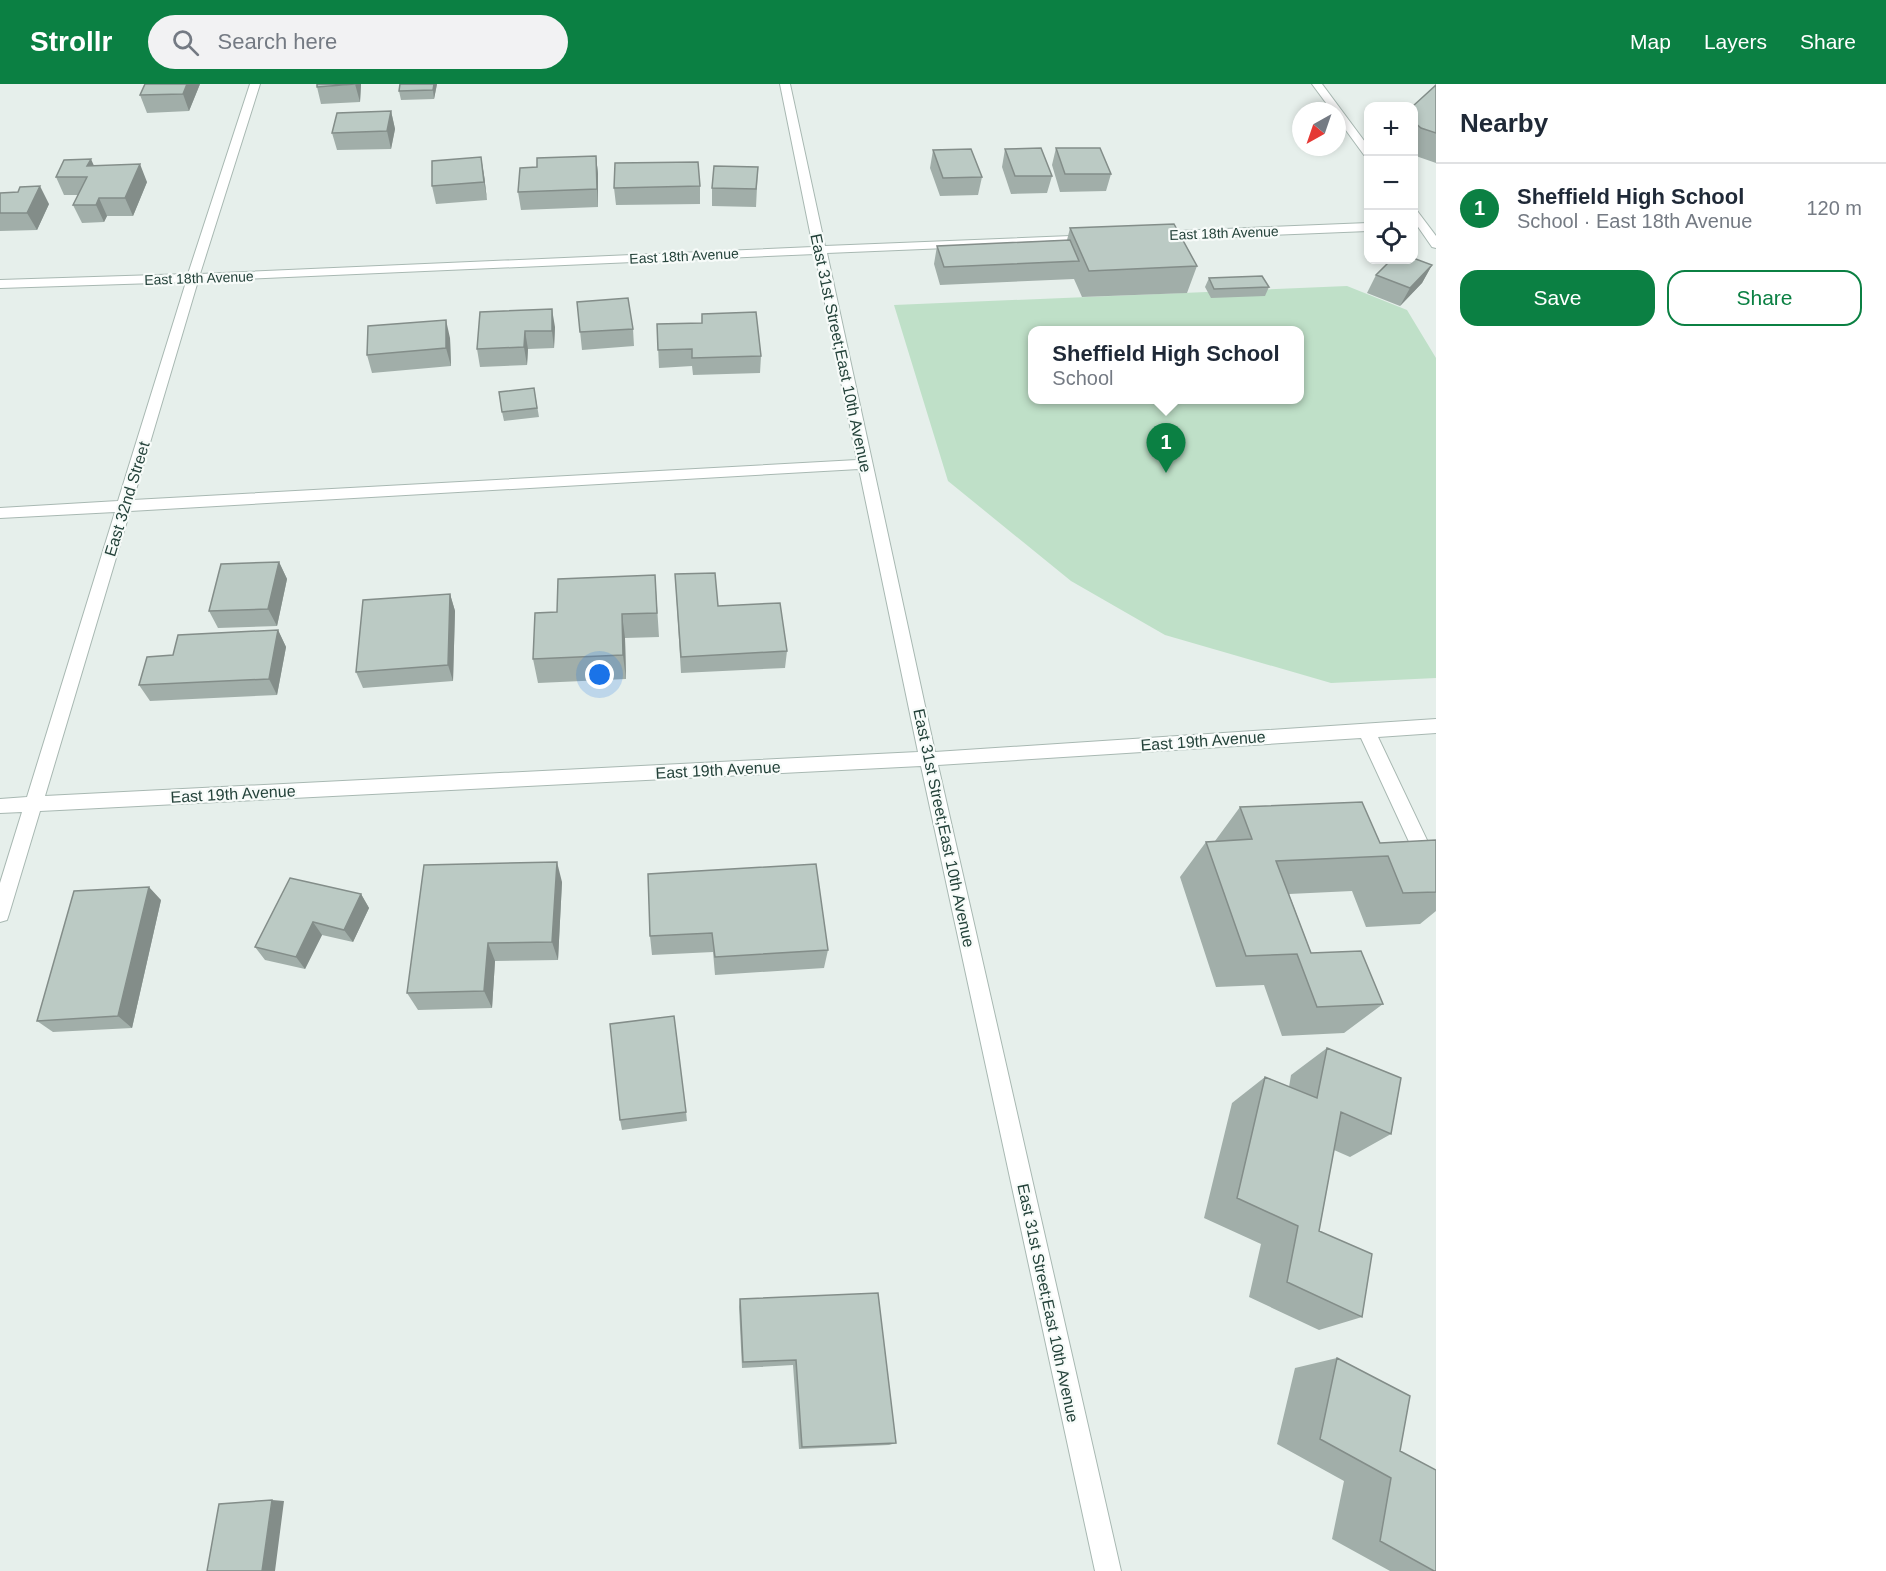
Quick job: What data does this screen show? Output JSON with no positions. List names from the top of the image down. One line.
{"streets":{"street":["East 18th Avenue","East 31st Street;East 10th Avenue","East 32nd Street","East 19th Avenue"]},"crossings":[["East 18th Avenue","East 31st Street;East 10th Avenue"],["East 18th Avenue","East 32nd Street"],["East 31st Street;East 10th Avenue","East 19th Avenue"],["East 32nd Street","East 19th Avenue"]],"north":"bottom left","page":{"header":"Strollr","search":"Search here","nav":["Map","Layers","Share"],"heading":"Nearby","map_buttons":["+","−"],"list":[{"mark":"1","name":"Sheffield High School","note":"School · East 18th Avenue","value":"120 m"}],"buttons":["Save","Share"],"popup":["Sheffield High School","School"],"pins":"1"}}
